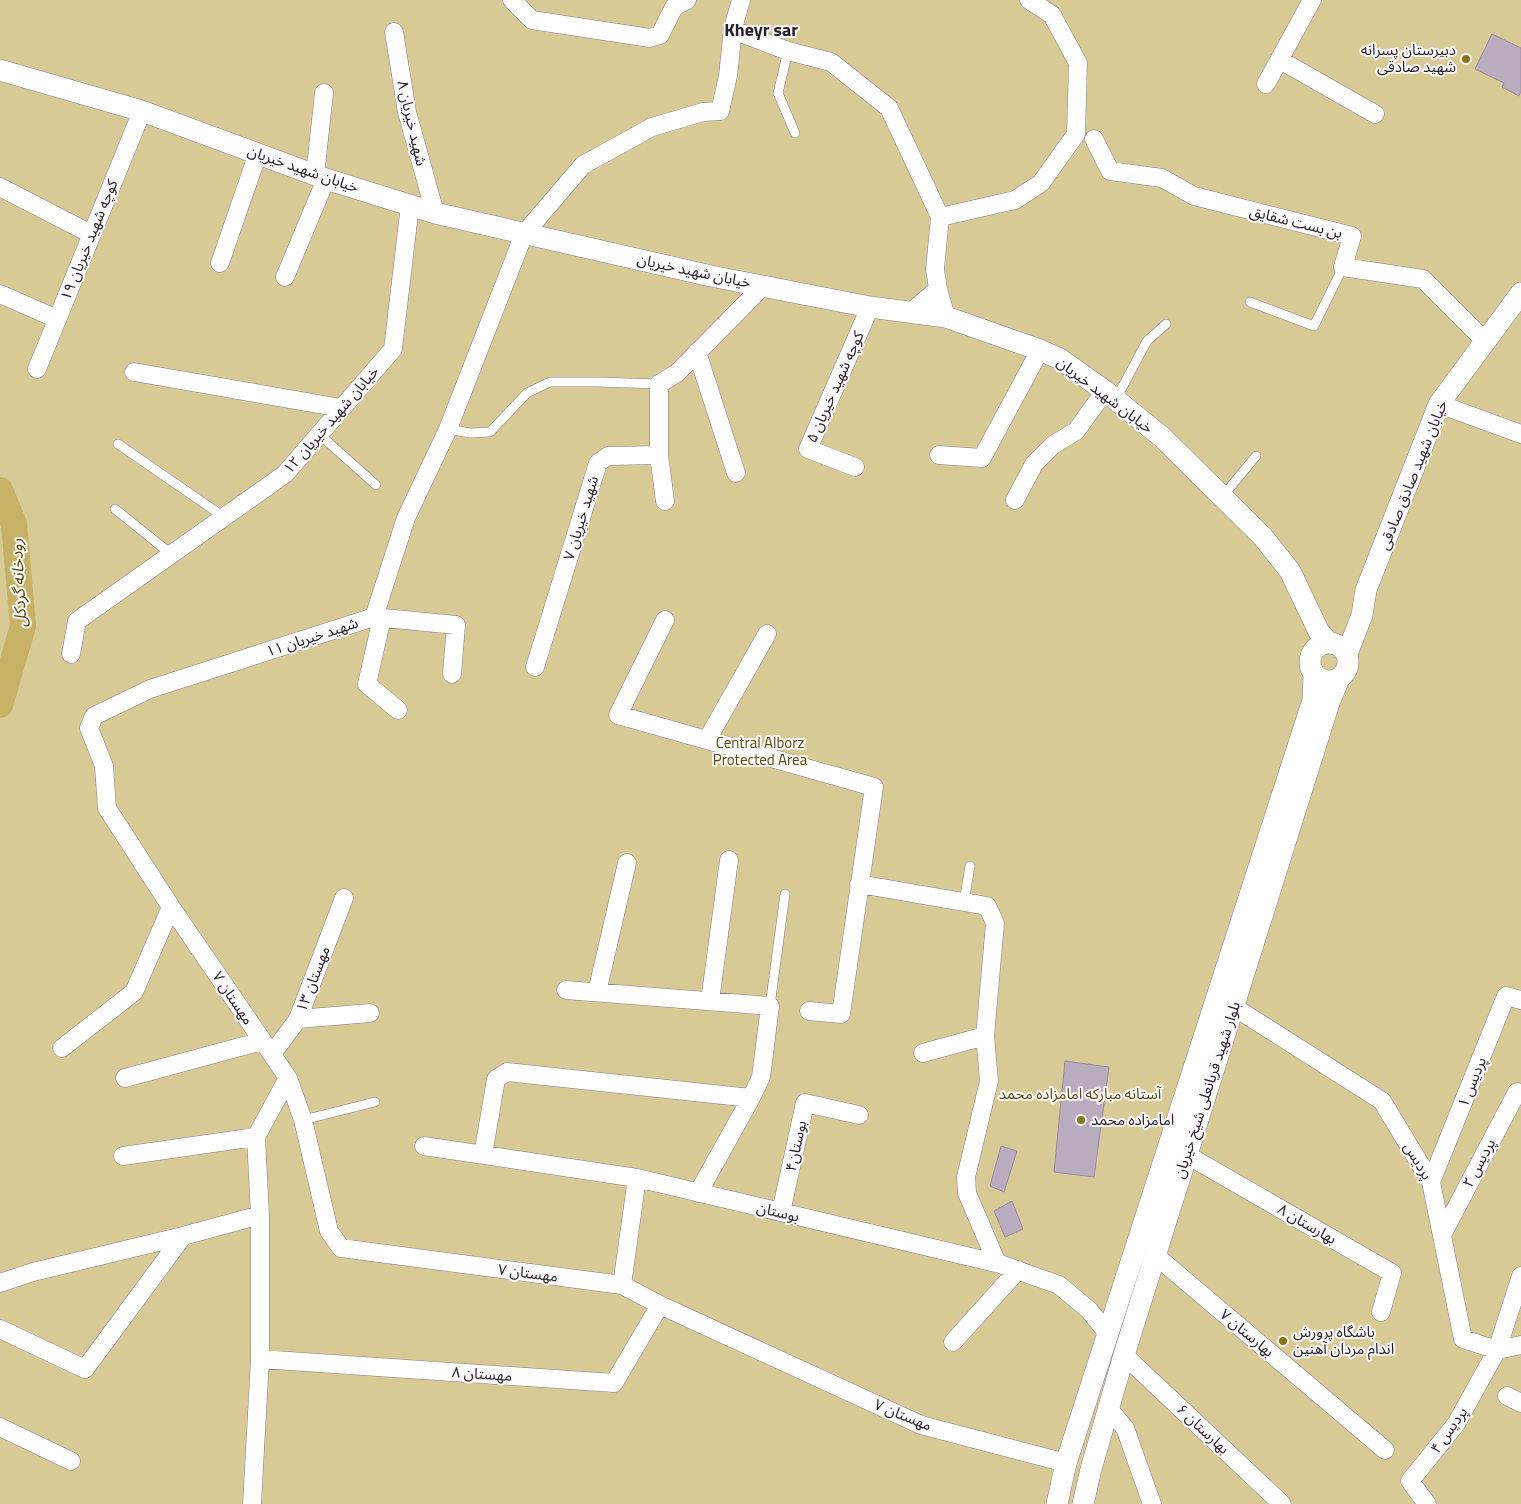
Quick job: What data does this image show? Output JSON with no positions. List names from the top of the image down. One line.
{"streets":{"street":["شهید خیریان ۸","خیابان شهید خیریان","بن بست شقایق","کوچه شهید خیریان ۱۹","کوچه شهید خیریان ۵","خیابان شهید خیریان ۱۲","خیابان شهید صادق صادقی","شهید خیریان ۷","شهید خیریان ۱۱","مهستان ۱۳","مهستان ۷","پردیس ۱","بلوار شهید قربانعلی شیخ خیریان","بوستان۴","پردیس","پردیس ۲","بوستان","بهارستان ۸","بهارستان ۷","مهستان ۸","بهارستان ۶","پردیس ۴"]},"crossings":[["شهید خیریان ۸","خیابان شهید خیریان"],["خیابان شهید خیریان","کوچه شهید خیریان ۱۹"],["خیابان شهید خیریان","کوچه شهید خیریان ۵"],["خیابان شهید خیریان","خیابان شهید خیریان ۱۲"],["خیابان شهید خیریان","شهید خیریان ۱۱"],["خیابان شهید صادق صادقی","بلوار شهید قربانعلی شیخ خیریان"],["شهید خیریان ۱۱","مهستان ۷"],["مهستان ۱۳","مهستان ۷"],["مهستان ۷","مهستان ۸"],["پردیس ۱","پردیس"],["بلوار شهید قربانعلی شیخ خیریان","پردیس"],["بلوار شهید قربانعلی شیخ خیریان","بهارستان ۸"],["بلوار شهید قربانعلی شیخ خیریان","بهارستان ۷"],["بلوار شهید قربانعلی شیخ خیریان","بهارستان ۶"],["بوستان۴","بوستان"],["پردیس","پردیس ۲"],["پردیس","پردیس ۴"]],"districts":["Kheyr sar"],"water":["رودخانه گردکل"],"parks":["Central Alborz Protected Area","آستانه مبارکه امامزاده محمد"],"places":["دبیرستان پسرانه شهید صادقی","امامزاده محمد","باشگاه پرورش اندام مردان آهنین"]}
